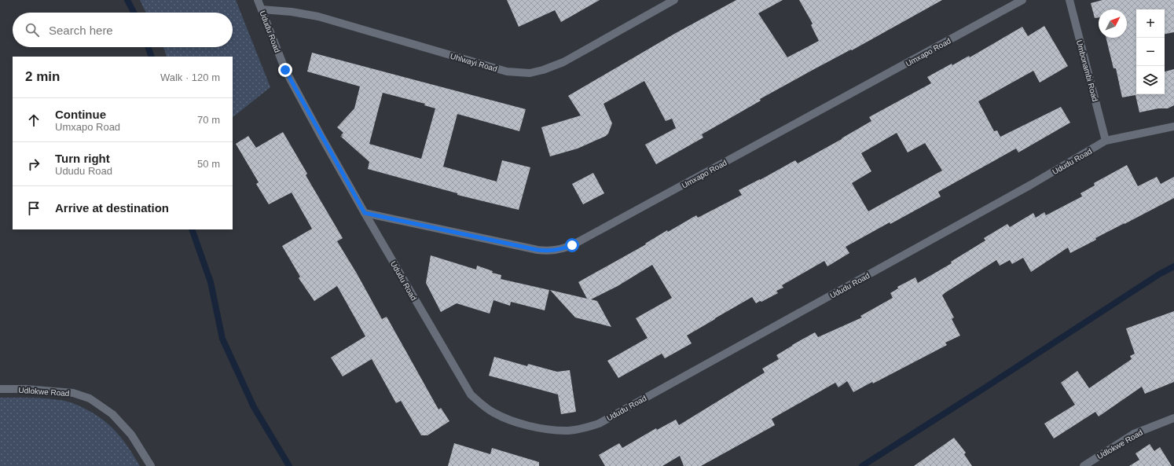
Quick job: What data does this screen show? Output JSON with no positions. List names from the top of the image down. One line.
{"streets":{"street":["Ududu Road","Umxapo Road","Uhlwayi Road","Umbonambi Road","Udlokwe Road"]},"crossings":[["Ududu Road","Umxapo Road"],["Ududu Road","Uhlwayi Road"],["Ududu Road","Umbonambi Road"]],"north":"top right","page":{"map_buttons":["+","−"],"search":"Search here","heading":["2 min","Walk · 120 m"],"list":[["Continue","Umxapo Road","70 m"],["Turn right","Ududu Road","50 m"],"Arrive at destination"]}}
